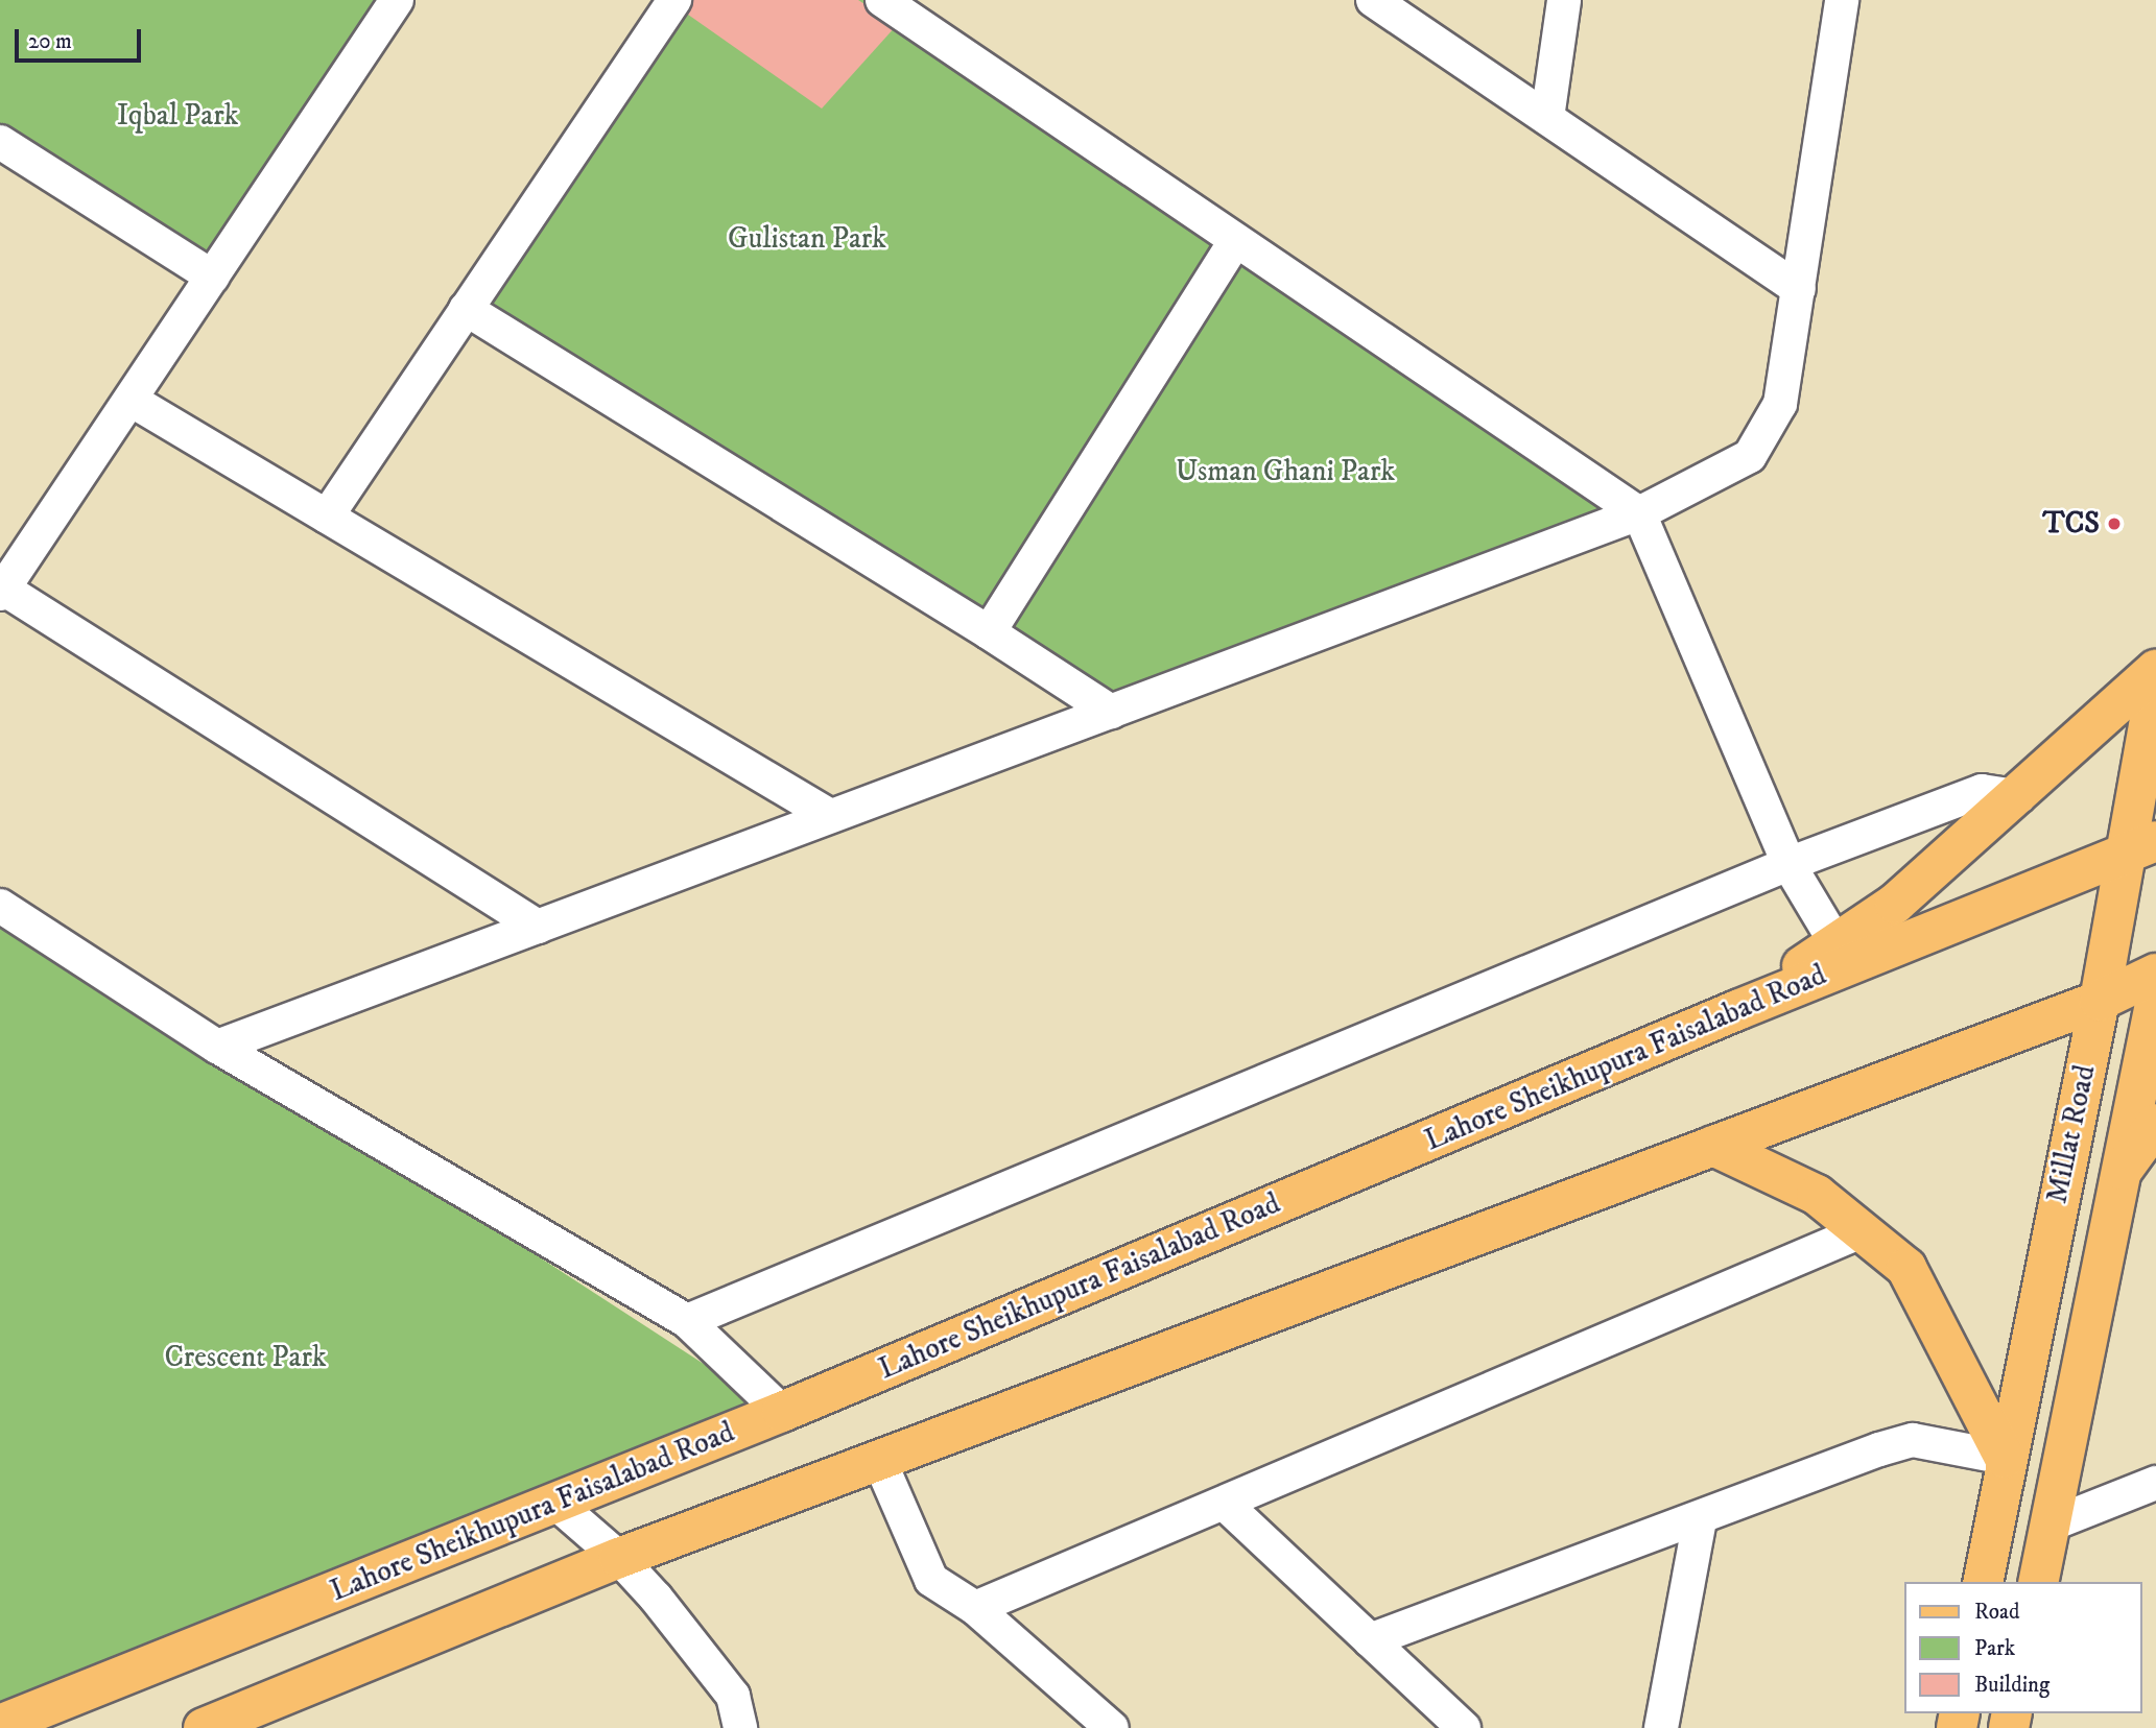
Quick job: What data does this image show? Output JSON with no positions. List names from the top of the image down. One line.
{"streets":{"main road":["Lahore Sheikhupura Faisalabad Road","Millat Road"]},"crossings":[["Lahore Sheikhupura Faisalabad Road","Millat Road"]],"parks":["Iqbal Park","Gulistan Park","Usman Ghani Park","Crescent Park"],"places":["TCS"],"legend":["Road","Park","Building"],"scale_bar":"20 m"}
